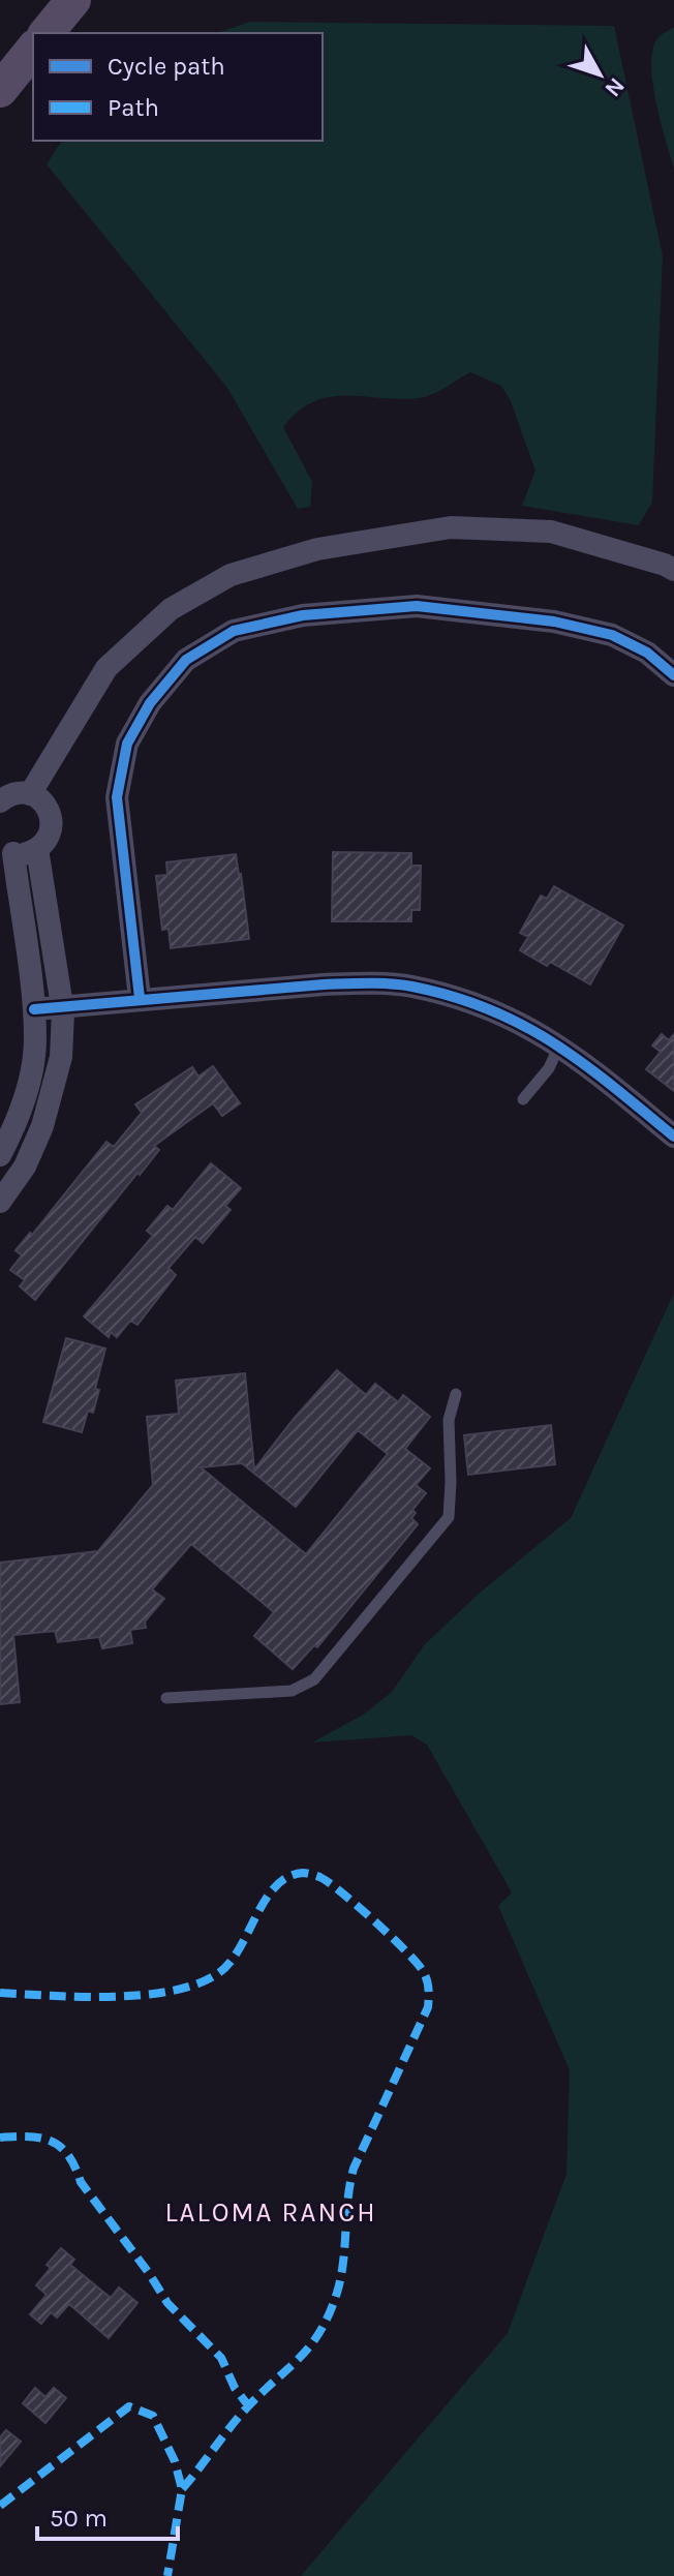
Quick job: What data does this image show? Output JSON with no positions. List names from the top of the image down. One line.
{"districts":["LALOMA RANCH"],"legend":["Cycle path","Path"],"scale_bar":"50 m","north":"bottom right"}
